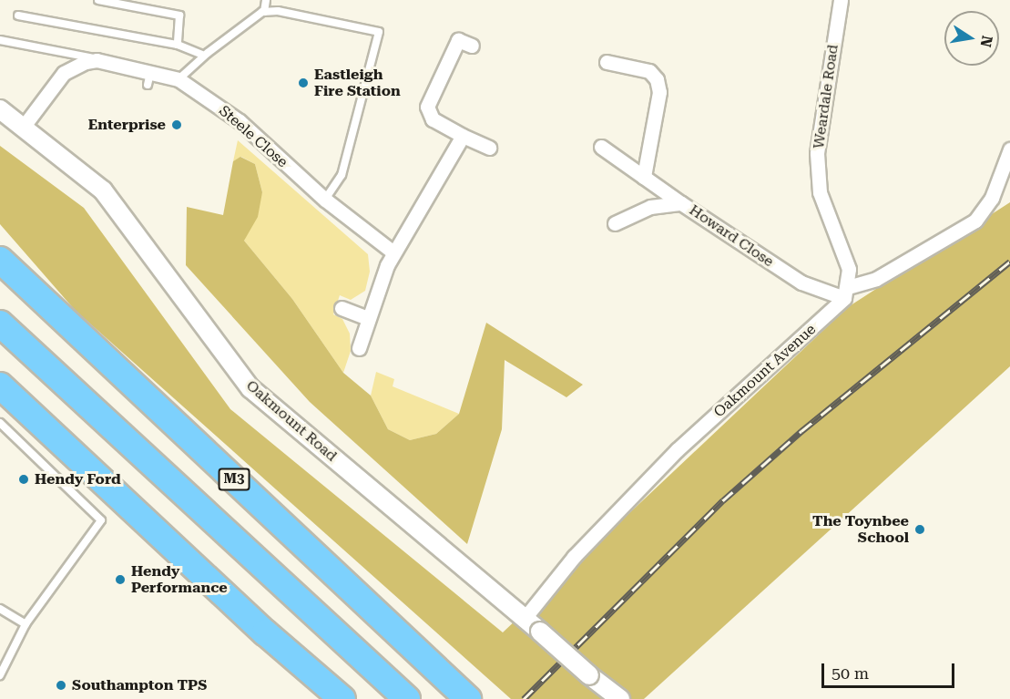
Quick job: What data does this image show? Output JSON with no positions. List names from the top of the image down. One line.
{"streets":{"highway":["M3"],"street":["Weardale Road","Steele Close","Howard Close","Oakmount Avenue","Oakmount Road"]},"crossings":[["Weardale Road","Howard Close"],["Weardale Road","Oakmount Avenue"],["Howard Close","Oakmount Avenue"],["Oakmount Avenue","Oakmount Road"]],"places":["Eastleigh Fire Station","Enterprise","Hendy Ford","The Toynbee School","Hendy Performance","Southampton TPS"],"scale_bar":"50 m","north":"right"}
